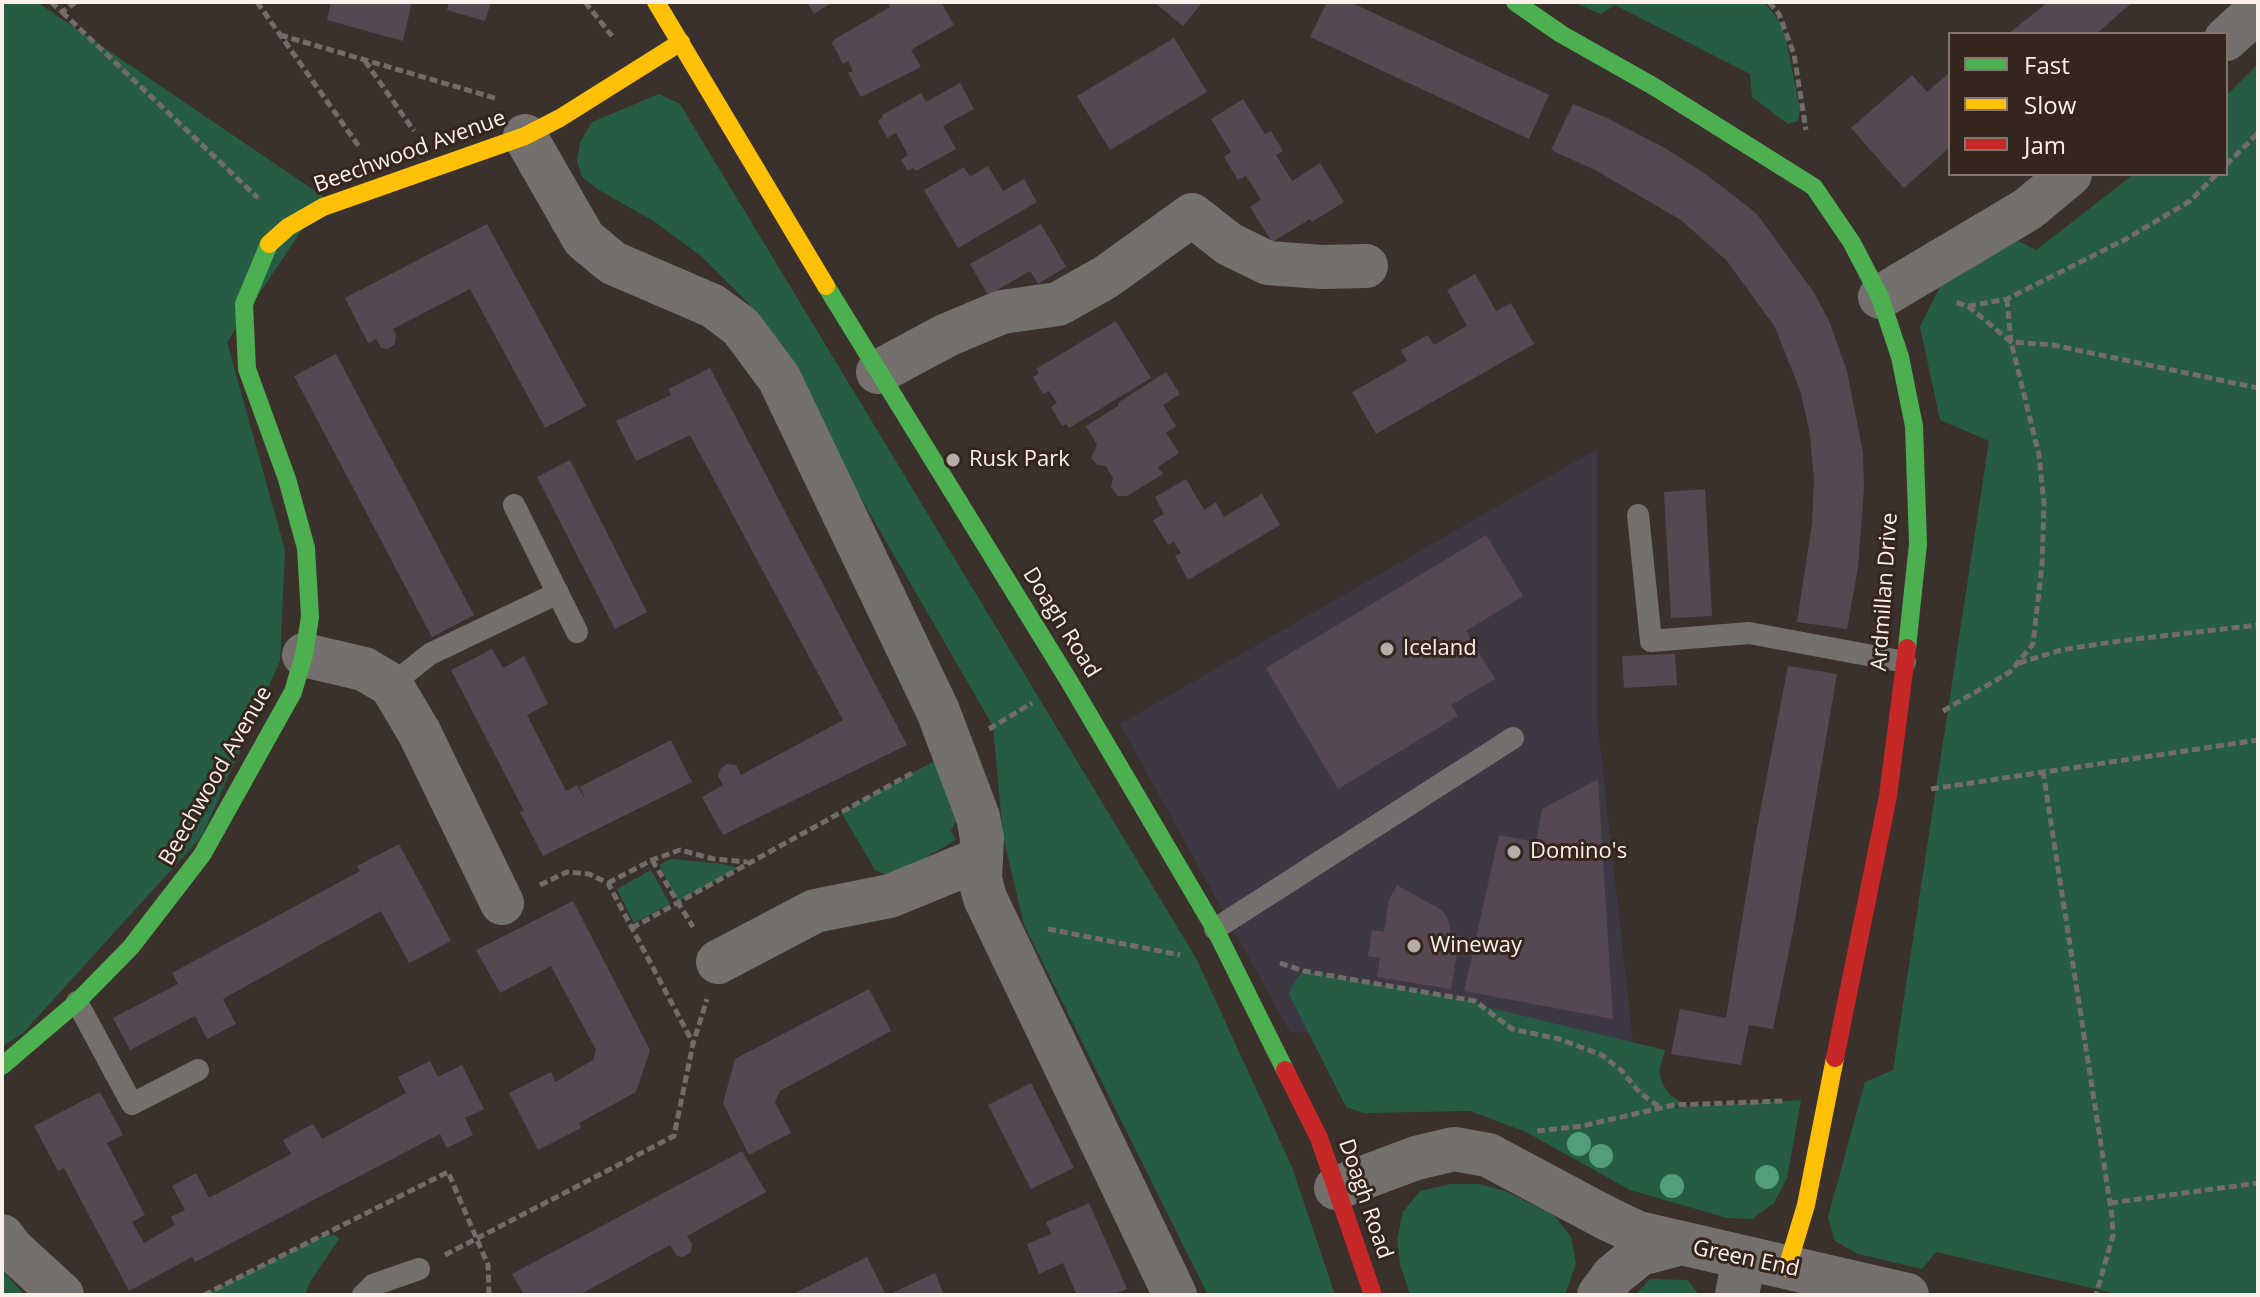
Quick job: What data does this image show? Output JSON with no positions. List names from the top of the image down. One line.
{"streets":{"street":["Beechwood Avenue","Ardmillan Drive","Doagh Road","Green End"]},"crossings":[["Beechwood Avenue","Doagh Road"],["Ardmillan Drive","Green End"],["Doagh Road","Green End"]],"places":["Rusk Park","Iceland","Domino's","Wineway"],"legend":["Fast","Slow","Jam"]}
